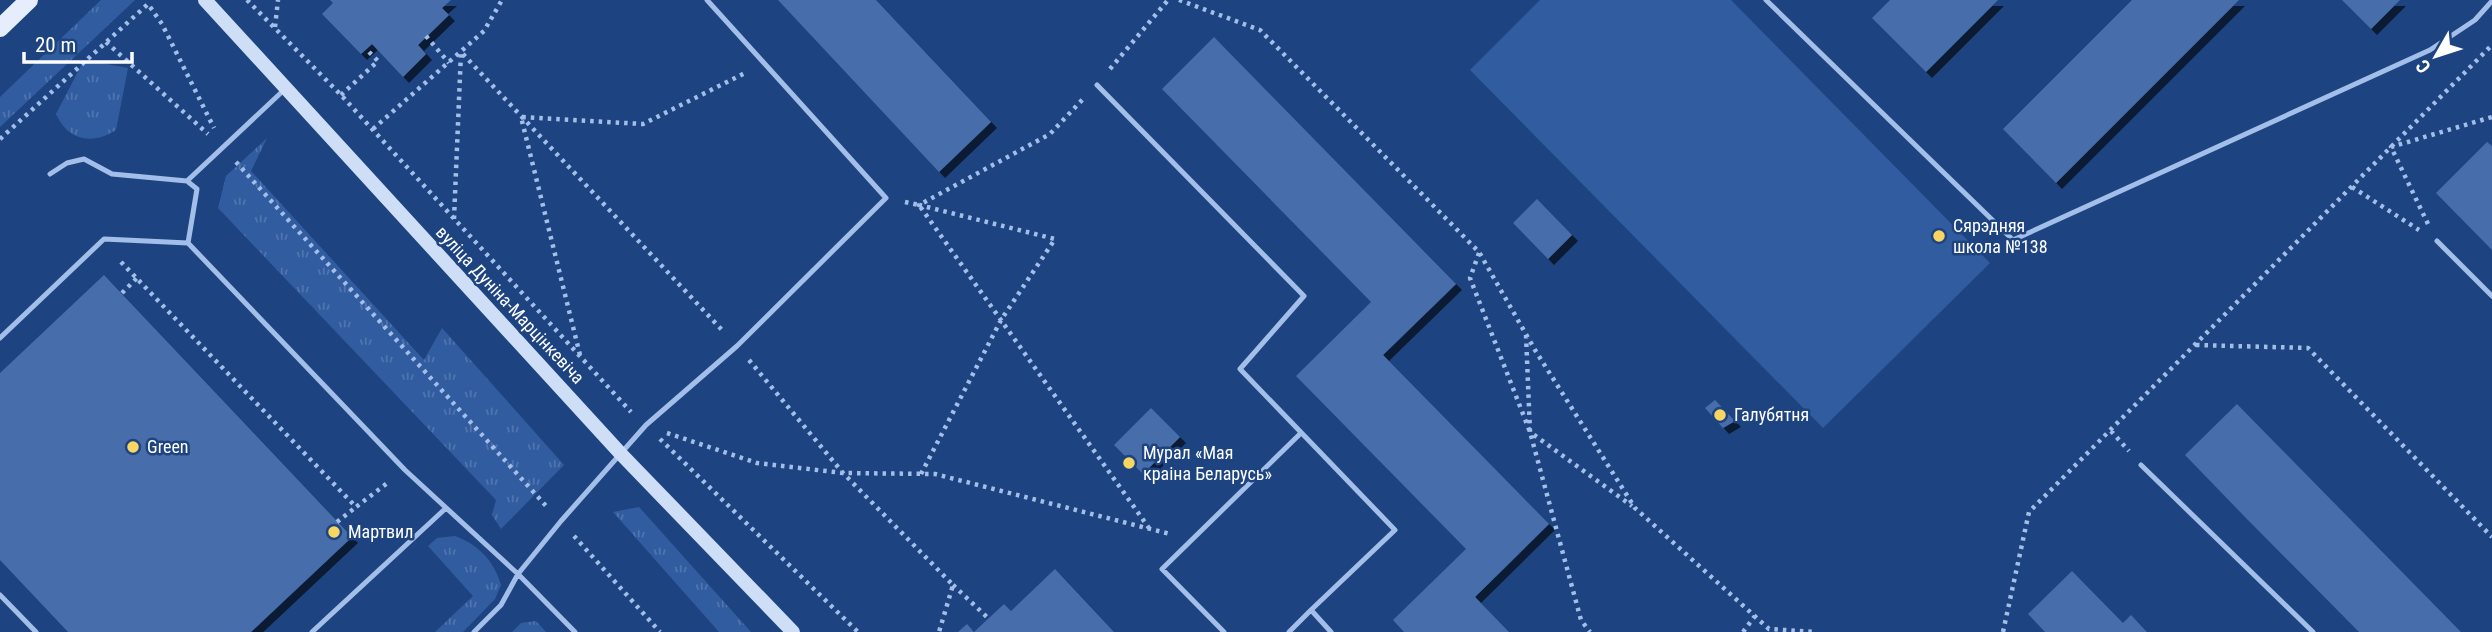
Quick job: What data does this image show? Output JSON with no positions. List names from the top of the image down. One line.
{"streets":{"street":["вуліца Дуніна-Марцінкевіча"]},"places":["Сярэдняя школа №138","Галубятня","Green","Мурал «Мая краіна Беларусь»","Мартвил"],"scale_bar":"20 m","north":"bottom left"}
